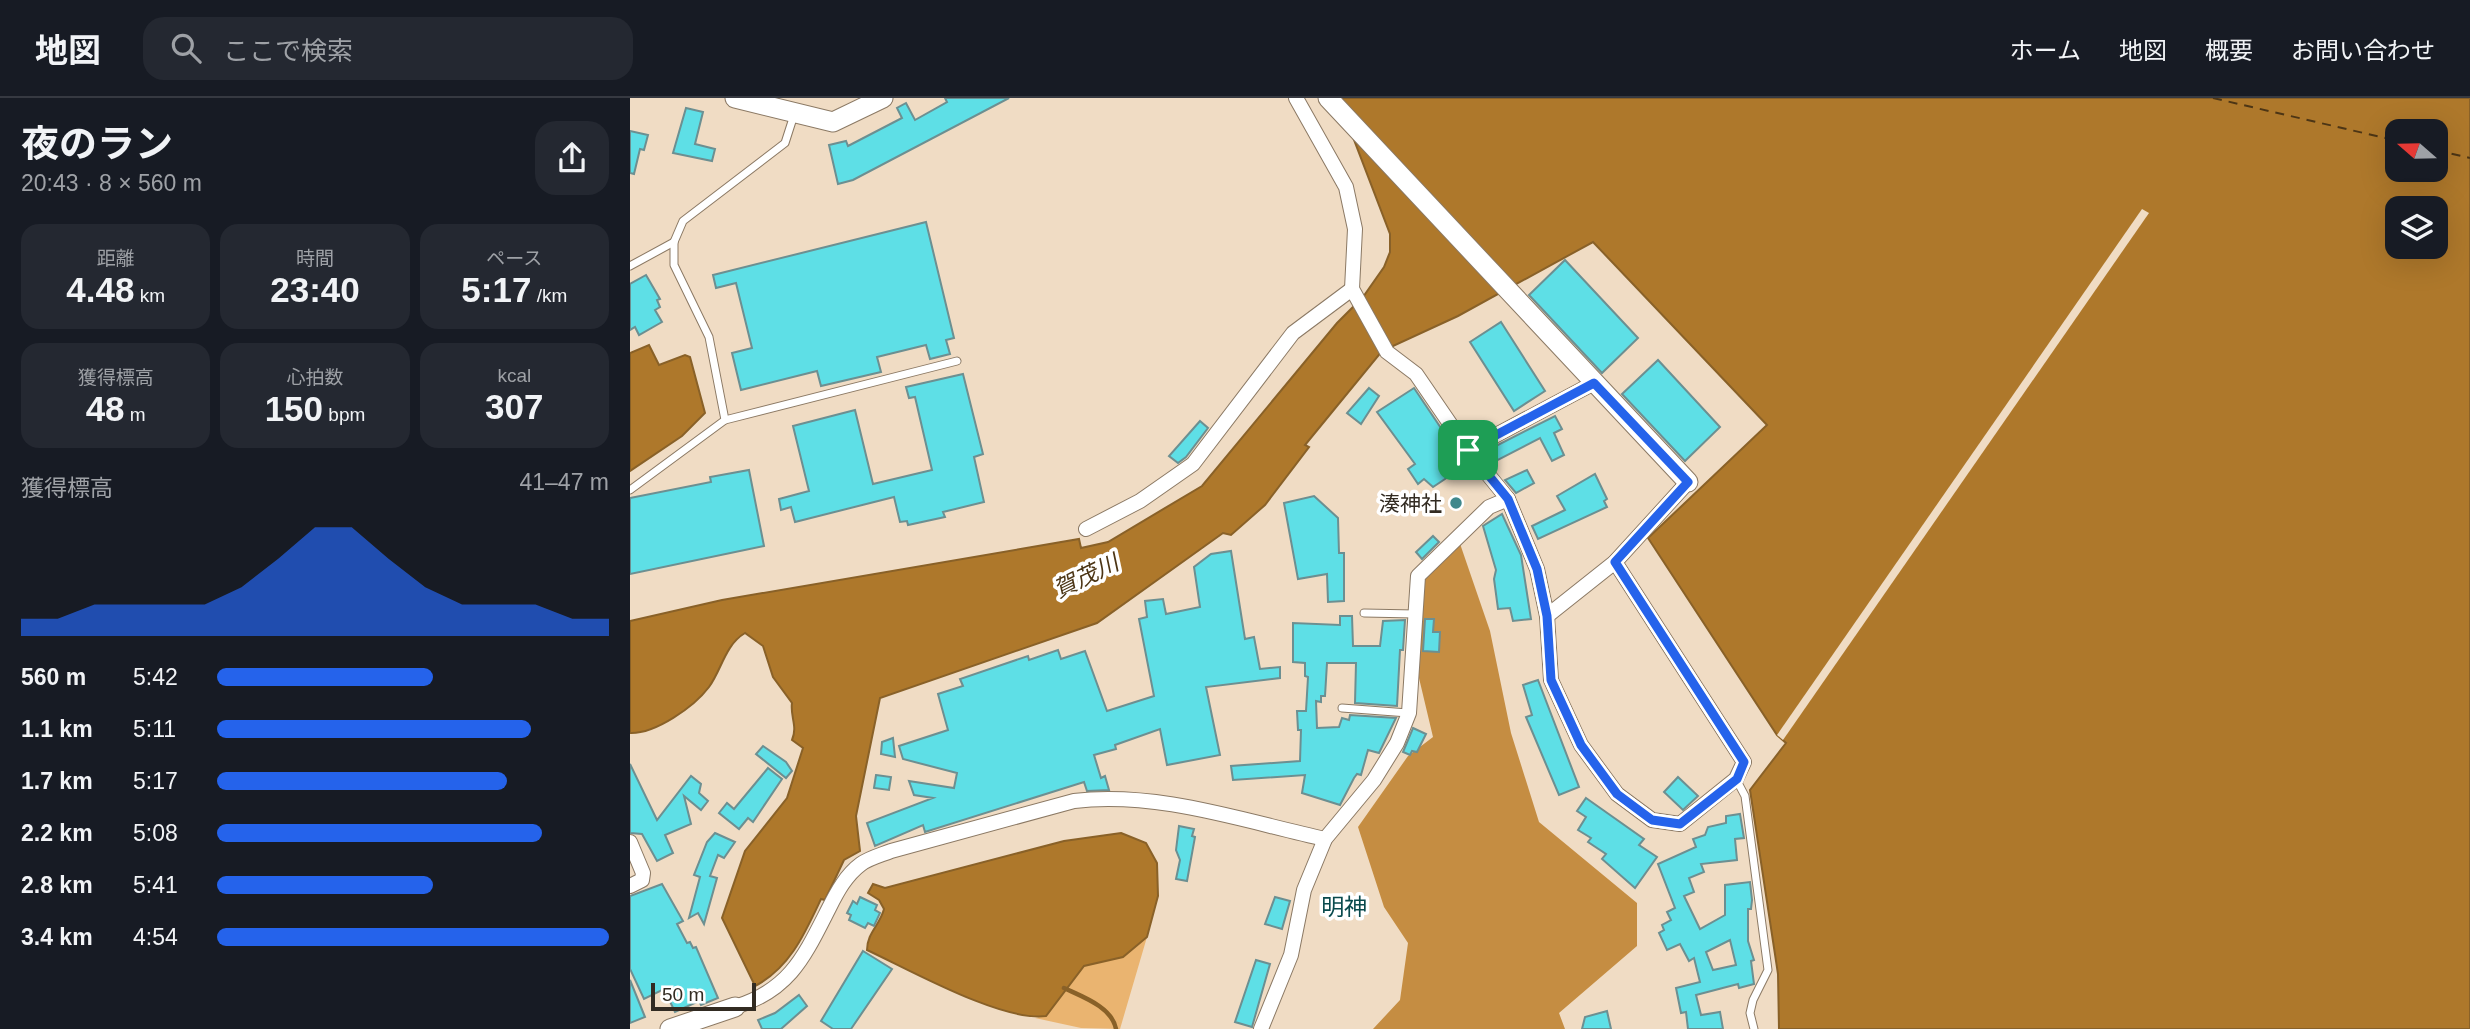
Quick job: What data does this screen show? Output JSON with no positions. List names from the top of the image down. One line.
{"districts":["明神"],"water":["賀茂川"],"places":["湊神社"],"scale_bar":"50 m","north":"left","page":{"header":"地図","search":"ここで検索","nav":["ホーム","地図","概要","お問い合わせ"],"heading":["夜のラン","20:43 · 8 × 560 m"],"stats":[["距離","4.48 km"],["時間","23:40"],["ペース","5:17 /km"],["獲得標高","48 m"],["心拍数","150 bpm"],["kcal","307"]],"chart":["獲得標高","41–47 m"],"list":[{"name":"560 m","note":"5:42"},{"name":"1.1 km","note":"5:11"},{"name":"1.7 km","note":"5:17"},{"name":"2.2 km","note":"5:08"},{"name":"2.8 km","note":"5:41"},{"name":"3.4 km","note":"4:54"}],"scale":"50 m"}}
